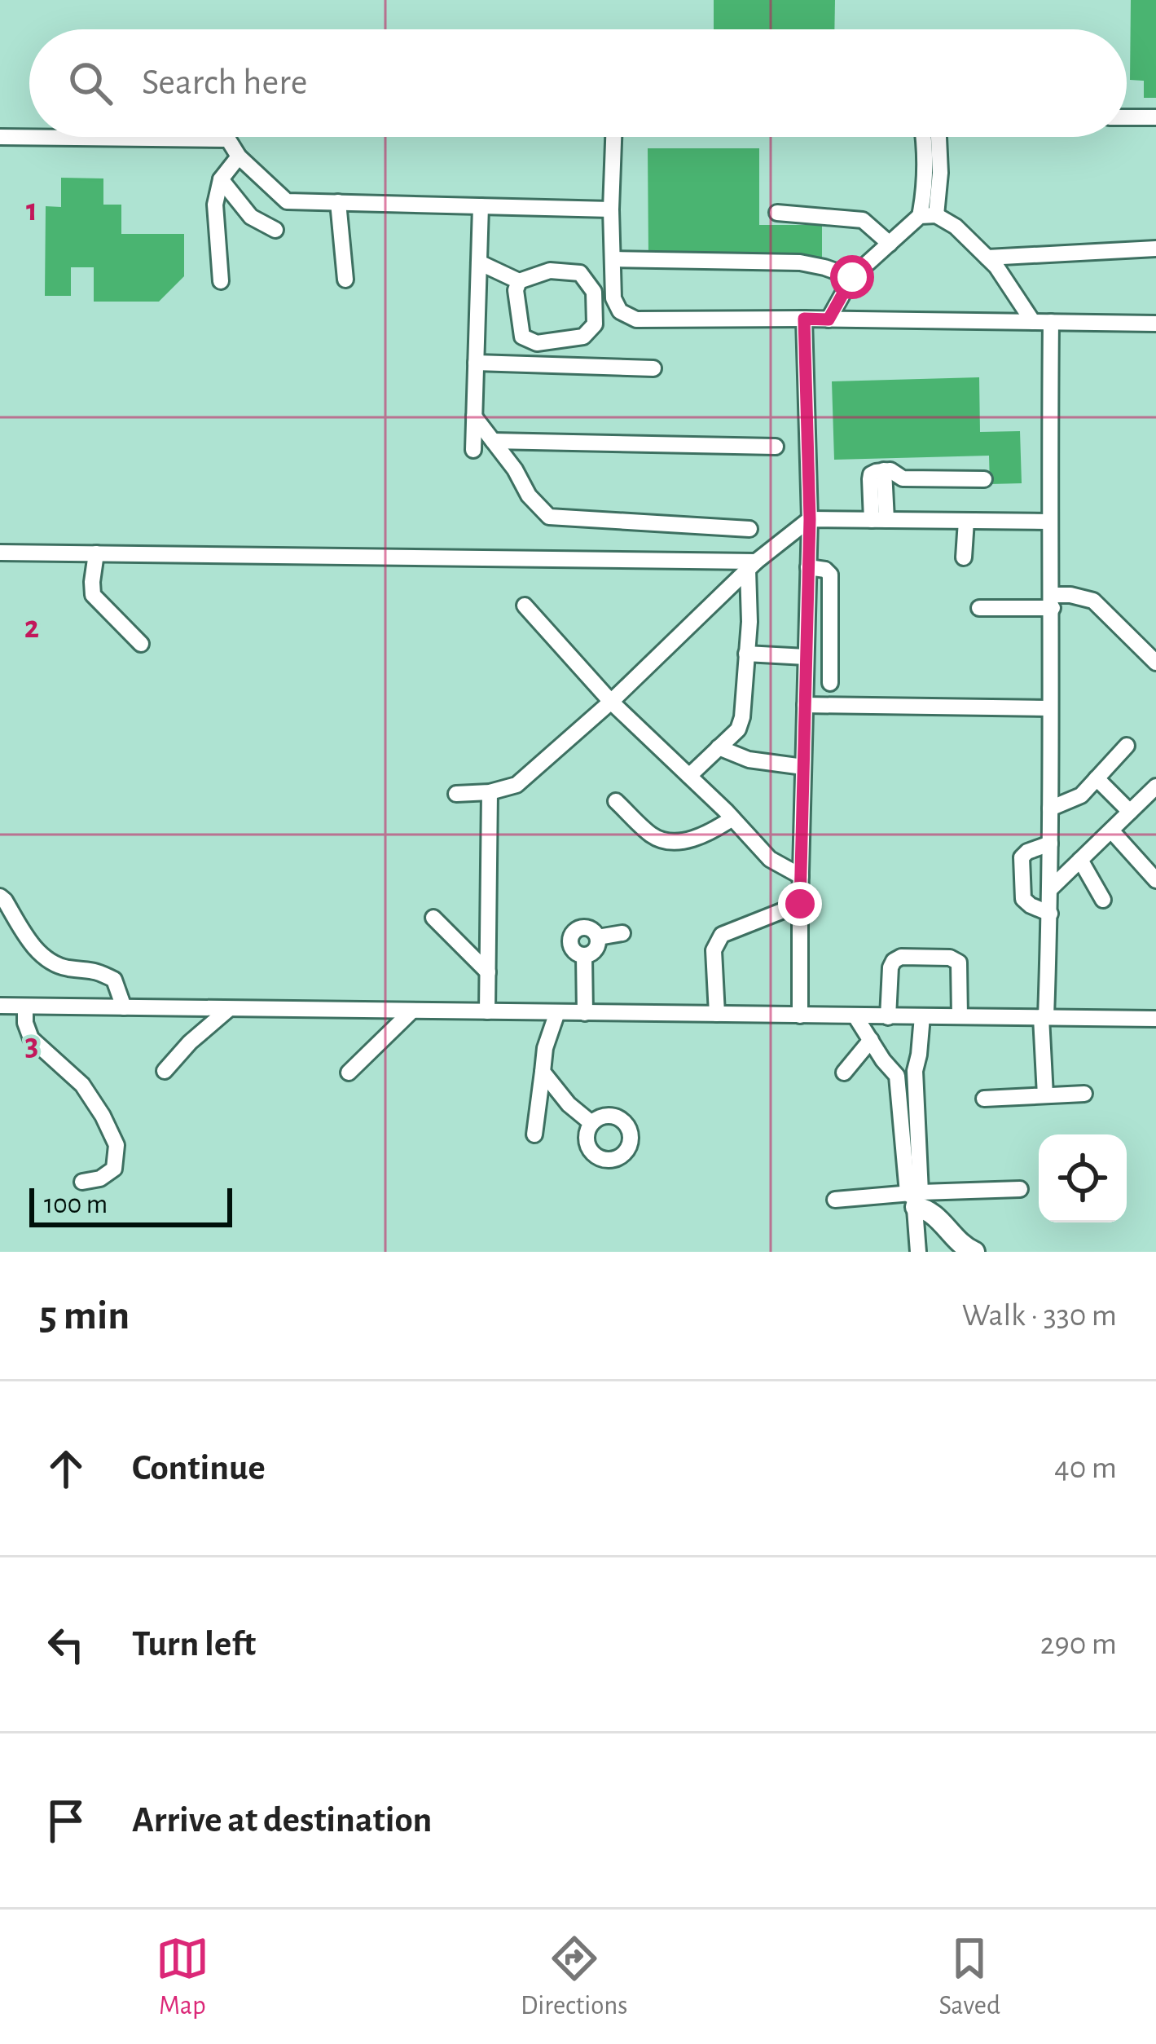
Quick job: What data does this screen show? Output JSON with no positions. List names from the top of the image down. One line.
{"scale_bar":"100 m","page":{"search":"Search here","scale":"100 m","heading":["5 min","Walk · 330 m"],"list":[["Continue","40 m"],["Turn left","290 m"],"Arrive at destination"],"nav":["Map","Directions","Saved"]},"grid":{"rows":["1","2","3"]}}
